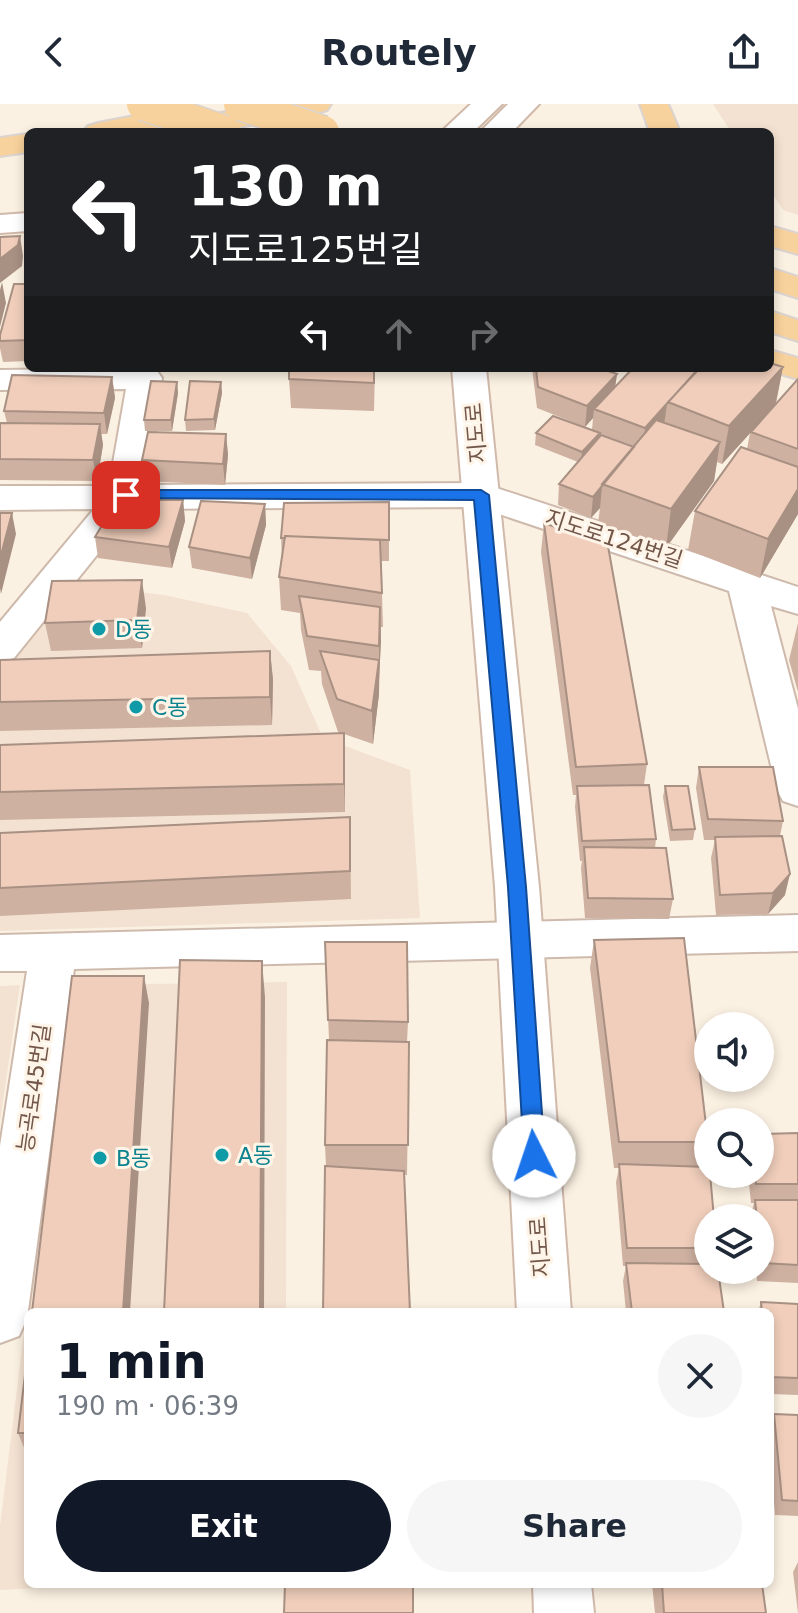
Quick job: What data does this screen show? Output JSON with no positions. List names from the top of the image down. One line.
{"streets":{"street":["지도로","지도로124번길","능곡로45번길"]},"crossings":[["지도로","지도로124번길"]],"places":["D동","C동","A동","B동"],"page":{"header":"Routely","turn":["130 m","지도로125번길"],"heading":["1 min","190 m · 06:39"],"buttons":["Exit","Share"]}}
